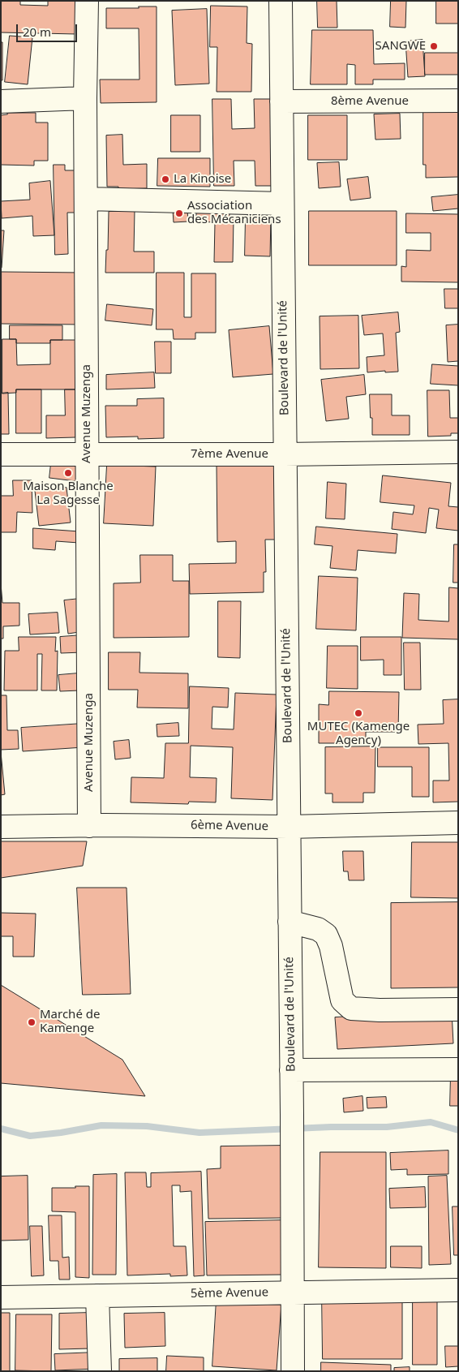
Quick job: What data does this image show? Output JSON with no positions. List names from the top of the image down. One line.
{"streets":{"street":["8ème Avenue","Boulevard de l'Unité","Avenue Muzenga","7ème Avenue","6ème Avenue","5ème Avenue"]},"crossings":[["8ème Avenue","Boulevard de l'Unité"],["Boulevard de l'Unité","7ème Avenue"],["Boulevard de l'Unité","6ème Avenue"],["Boulevard de l'Unité","5ème Avenue"],["Avenue Muzenga","7ème Avenue"],["Avenue Muzenga","6ème Avenue"]],"places":["SANGWE","La Kinoise","Association des Mécaniciens","Maison Blanche La Sagesse","MUTEC (Kamenge Agency)","Marché de Kamenge"],"scale_bar":"20 m"}
